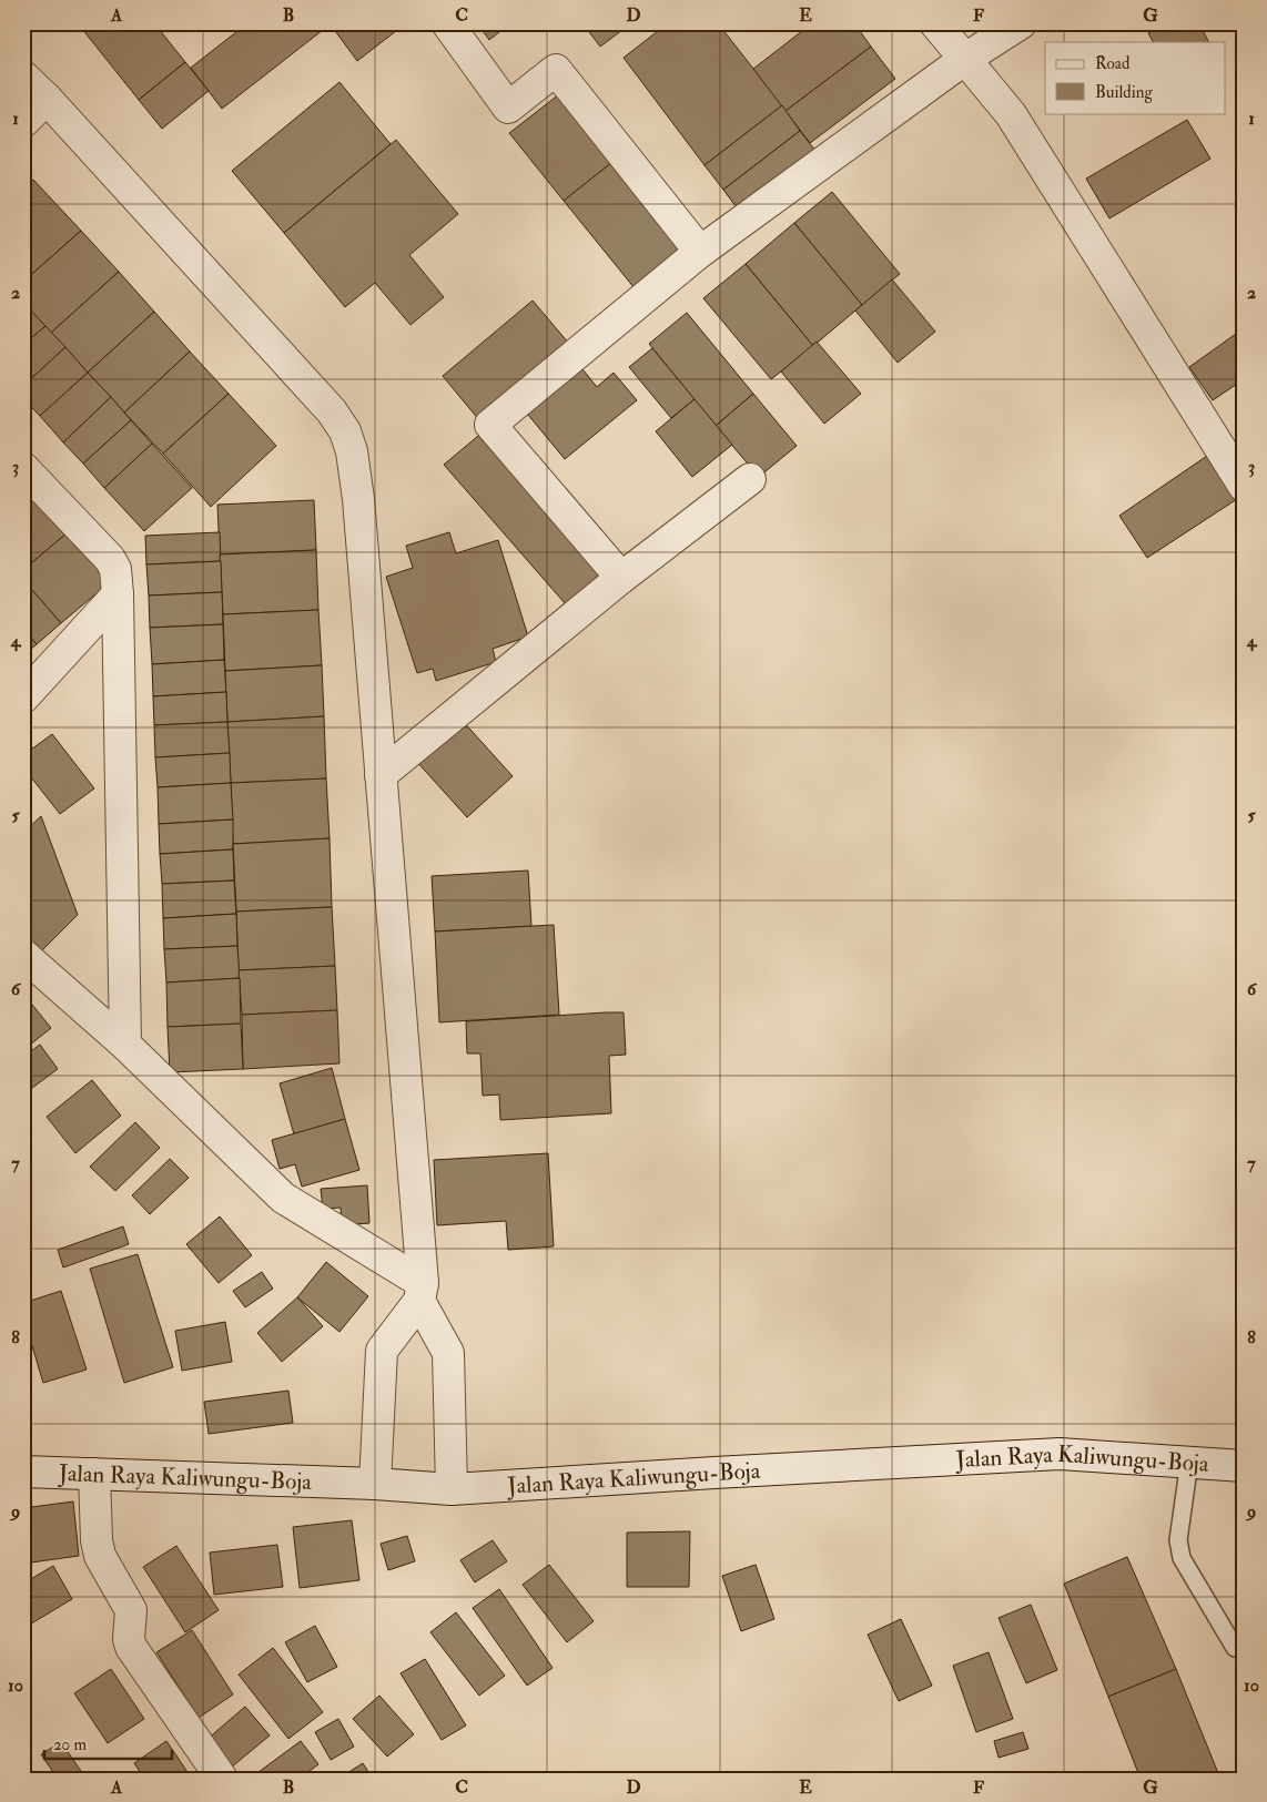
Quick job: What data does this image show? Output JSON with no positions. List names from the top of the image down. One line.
{"streets":{"street":["Jalan Raya Kaliwungu-Boja"]},"legend":["Road","Building"],"scale_bar":"20 m","grid":{"columns":["A","B","C","D","E","F","G"],"rows":["1","2","3","4","5","6","7","8","9","10"]}}
